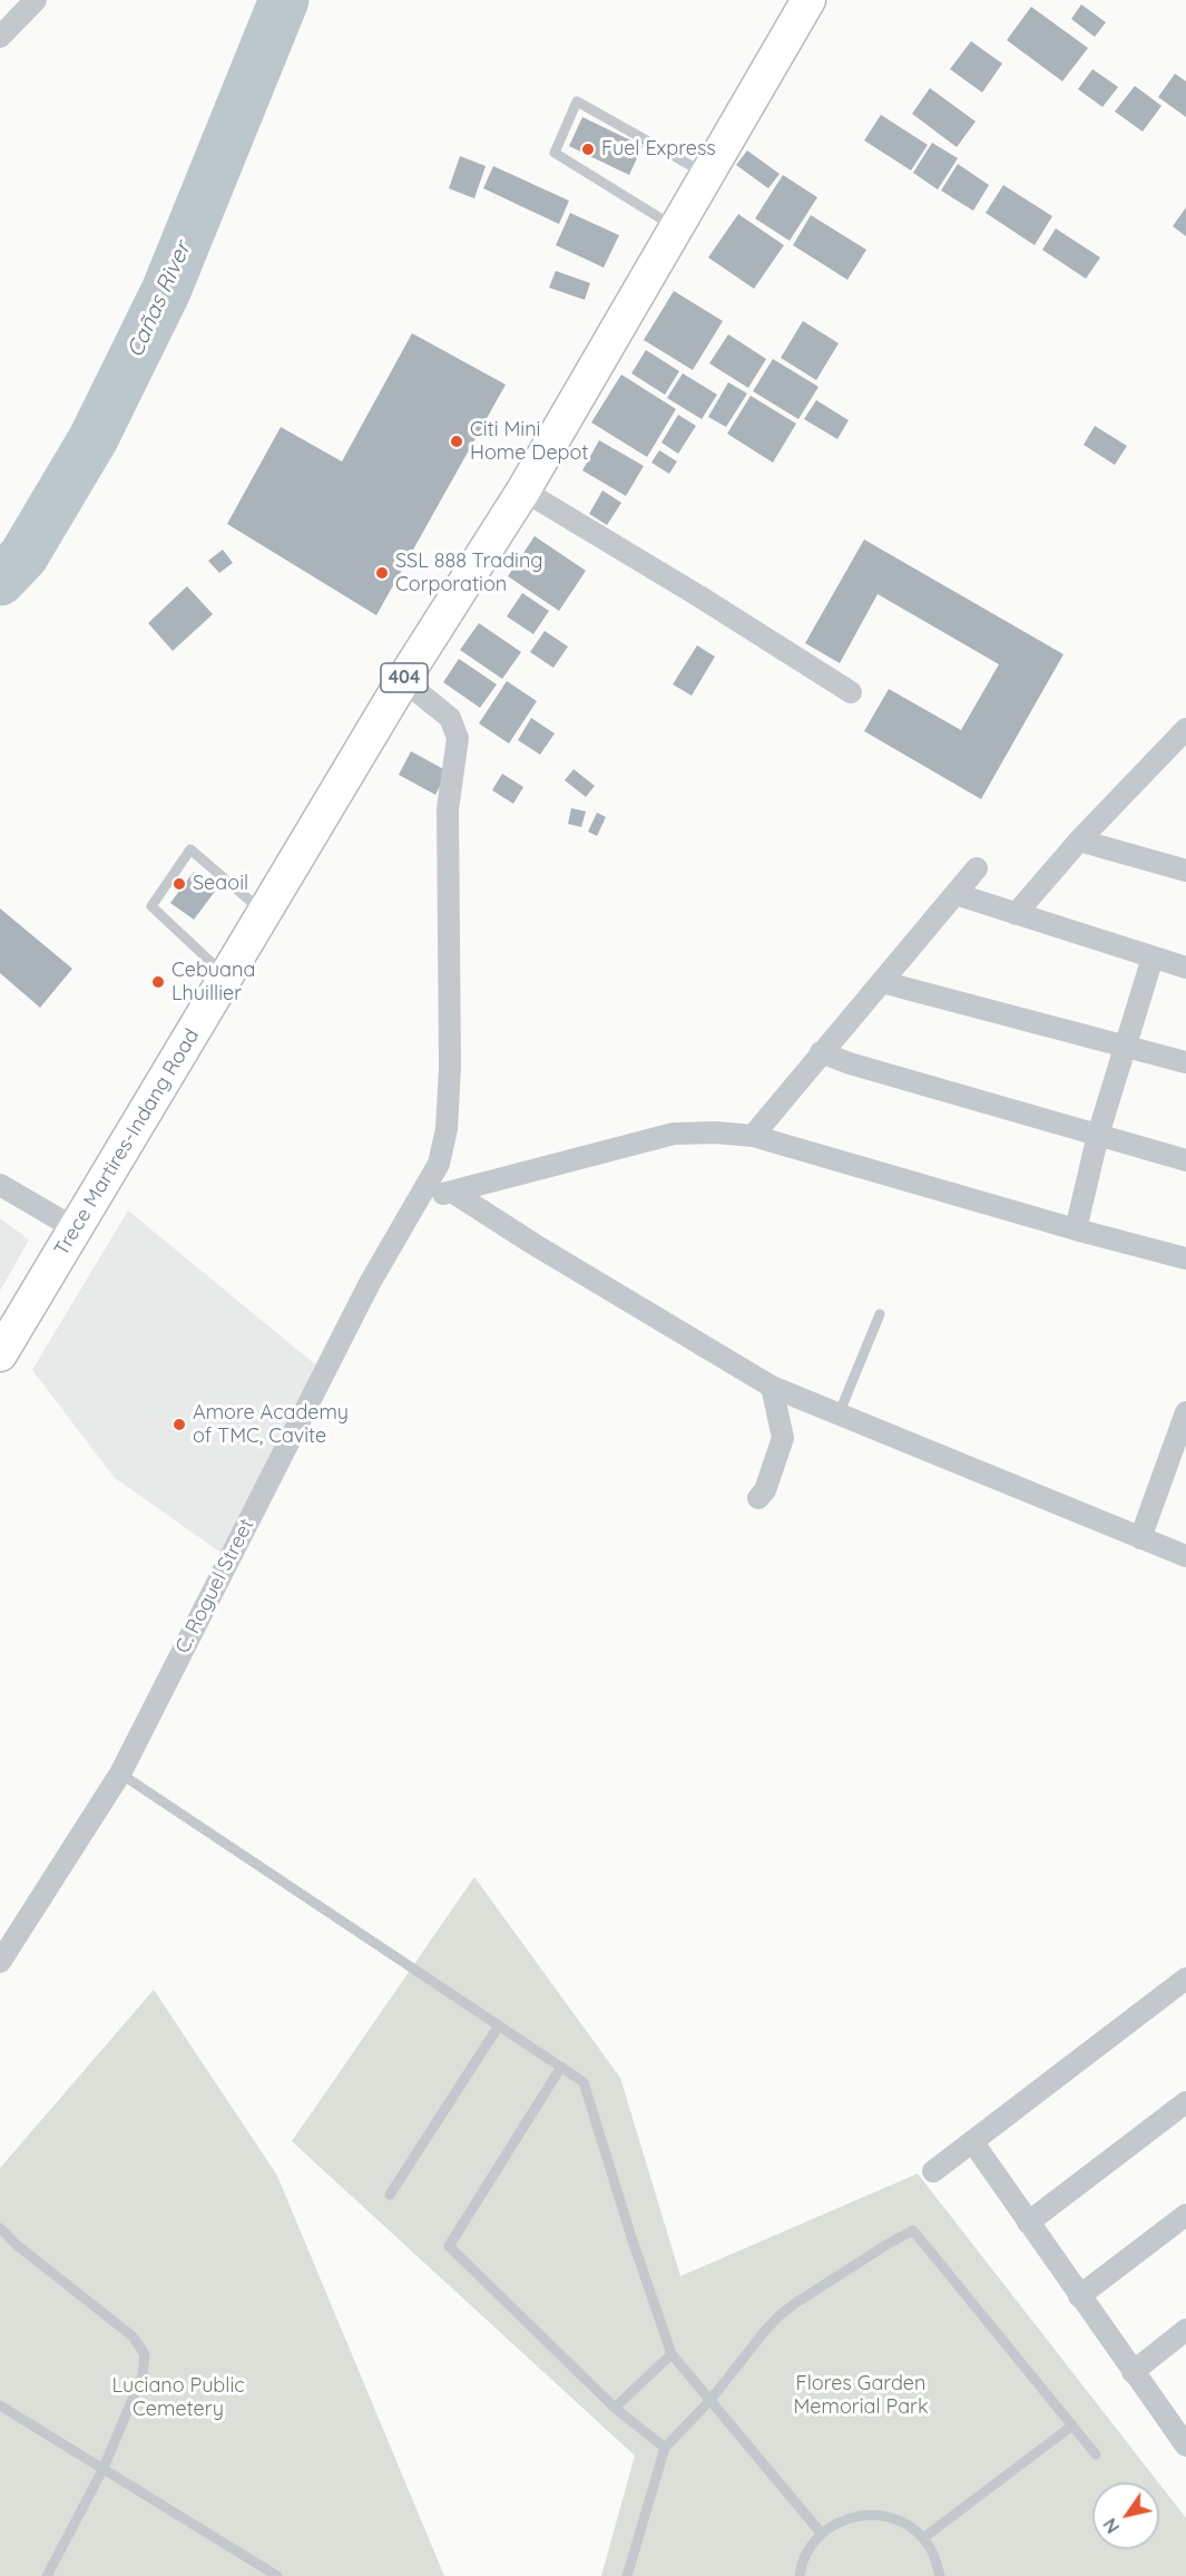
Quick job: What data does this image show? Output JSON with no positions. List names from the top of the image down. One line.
{"streets":{"main road":["404","Trece Martires-Indang Road"],"street":["C. Roguel Street"]},"crossings":[["Trece Martires-Indang Road","C. Roguel Street"]],"water":["Cañas River"],"parks":["Flores Garden Memorial Park","Luciano Public Cemetery"],"places":["Fuel Express","Citi Mini Home Depot","SSL 888 Trading Corporation","Seaoil","Cebuana Lhuillier","Amore Academy of TMC, Cavite"],"north":"bottom left"}
